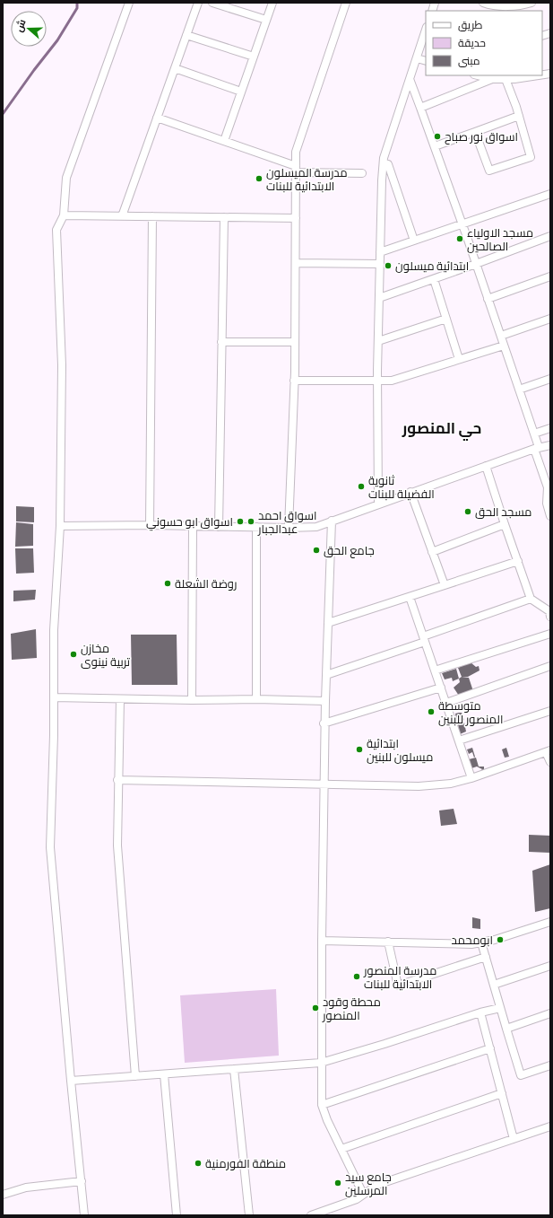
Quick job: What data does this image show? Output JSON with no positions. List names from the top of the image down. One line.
{"districts":["حي المنصور"],"places":["اسواق نور صباح","مدرسة الميسلون الابتدائية للبنات","مسجد الاولياء الصالحين","ابتدائية ميسلون","ثانوية الفضيلة للبنات","مسجد الحق","اسواق ابو حسوني","اسواق احمد عبدالجبار","جامع الحق","روضة الشعلة","مخازن تربية نينوى","متوسطة المنصور للبنين","ابتدائية ميسلون للبنين","ابومحمد","مدرسة المنصور الابتدائية للبنات","محطة وقود المنصور","منطقة الفورمنية","جامع سيد المرسلين"],"legend":["طريق","حديقة","مبنى"],"north":"left"}
